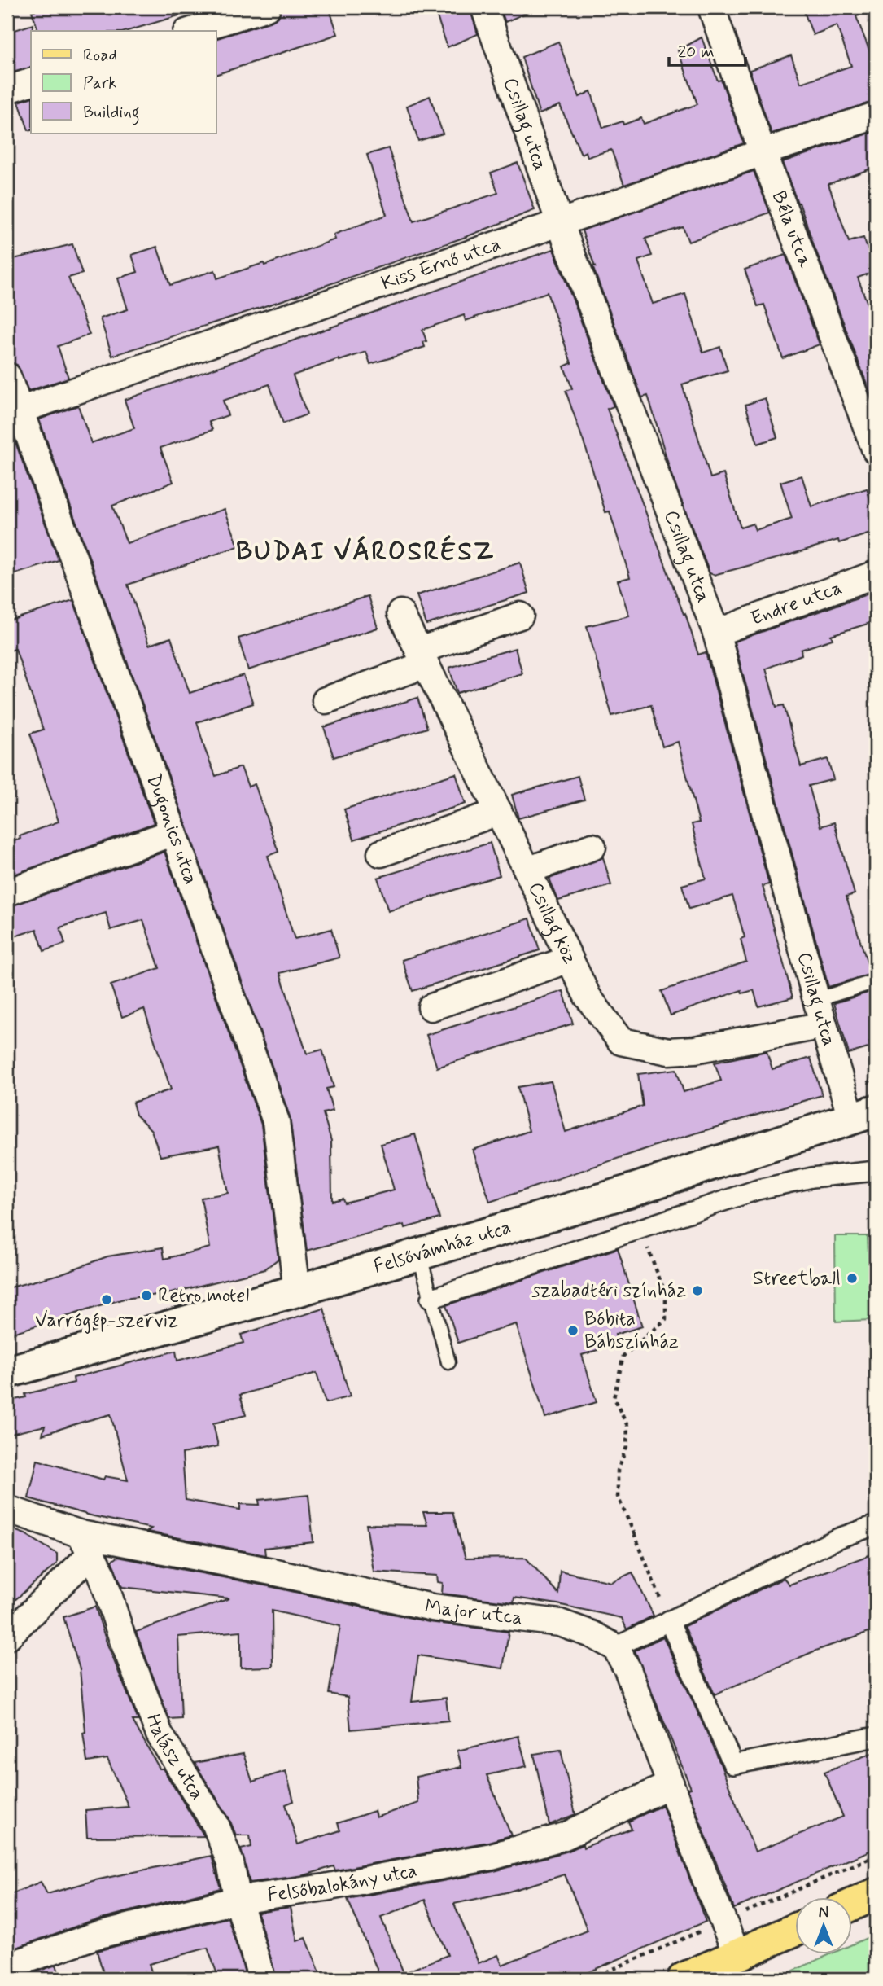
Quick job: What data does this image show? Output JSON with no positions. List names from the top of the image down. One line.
{"streets":{"street":["Csillag utca","Béla utca","Kiss Ernő utca","Endre utca","Dugonics utca","Csillag köz","Felsővámház utca","Major utca","Halász utca","Felsőbalokány utca"]},"crossings":[["Csillag utca","Kiss Ernő utca"],["Csillag utca","Endre utca"],["Csillag utca","Csillag köz"],["Csillag utca","Felsővámház utca"],["Béla utca","Kiss Ernő utca"],["Kiss Ernő utca","Dugonics utca"],["Dugonics utca","Felsővámház utca"],["Major utca","Halász utca"],["Halász utca","Felsőbalokány utca"]],"districts":["BUDAI VÁROSRÉSZ"],"places":["Streetball","szabadtéri színház","Retro motel","Varrógép-szerviz","Bóbita Bábszínház"],"legend":["Road","Park","Building"],"scale_bar":"20 m","north":"top"}
